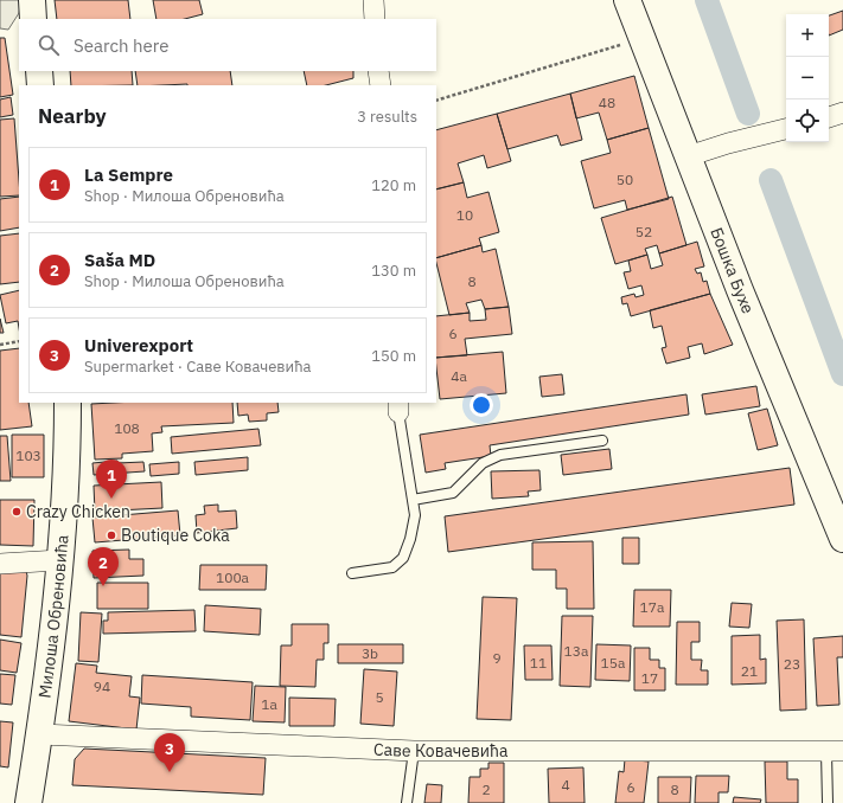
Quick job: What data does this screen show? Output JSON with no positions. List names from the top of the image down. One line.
{"streets":{"main road":["Бошка Бухе","Милоша Обреновића"],"street":["Саве Ковачевића"]},"crossings":[["Милоша Обреновића","Саве Ковачевића"]],"places":["Crazy Chicken","Boutique Coka"],"house_numbers":["48","50","10","52","8","6","4a","108","103","100a","17a","13a","3b","9","11","15a","23","21","17","94","5","1a","4","6","2","8"],"page":{"map_buttons":["+","−"],"search":"Search here","heading":["Nearby","3 results"],"list":[{"mark":"1","name":"La Sempre","note":"Shop · Милоша Обреновића","value":"120 m"},{"mark":"2","name":"Saša MD","note":"Shop · Милоша Обреновића","value":"130 m"},{"mark":"3","name":"Univerexport","note":"Supermarket · Саве Ковачевића","value":"150 m"}],"pins":["1","2","3"]}}
